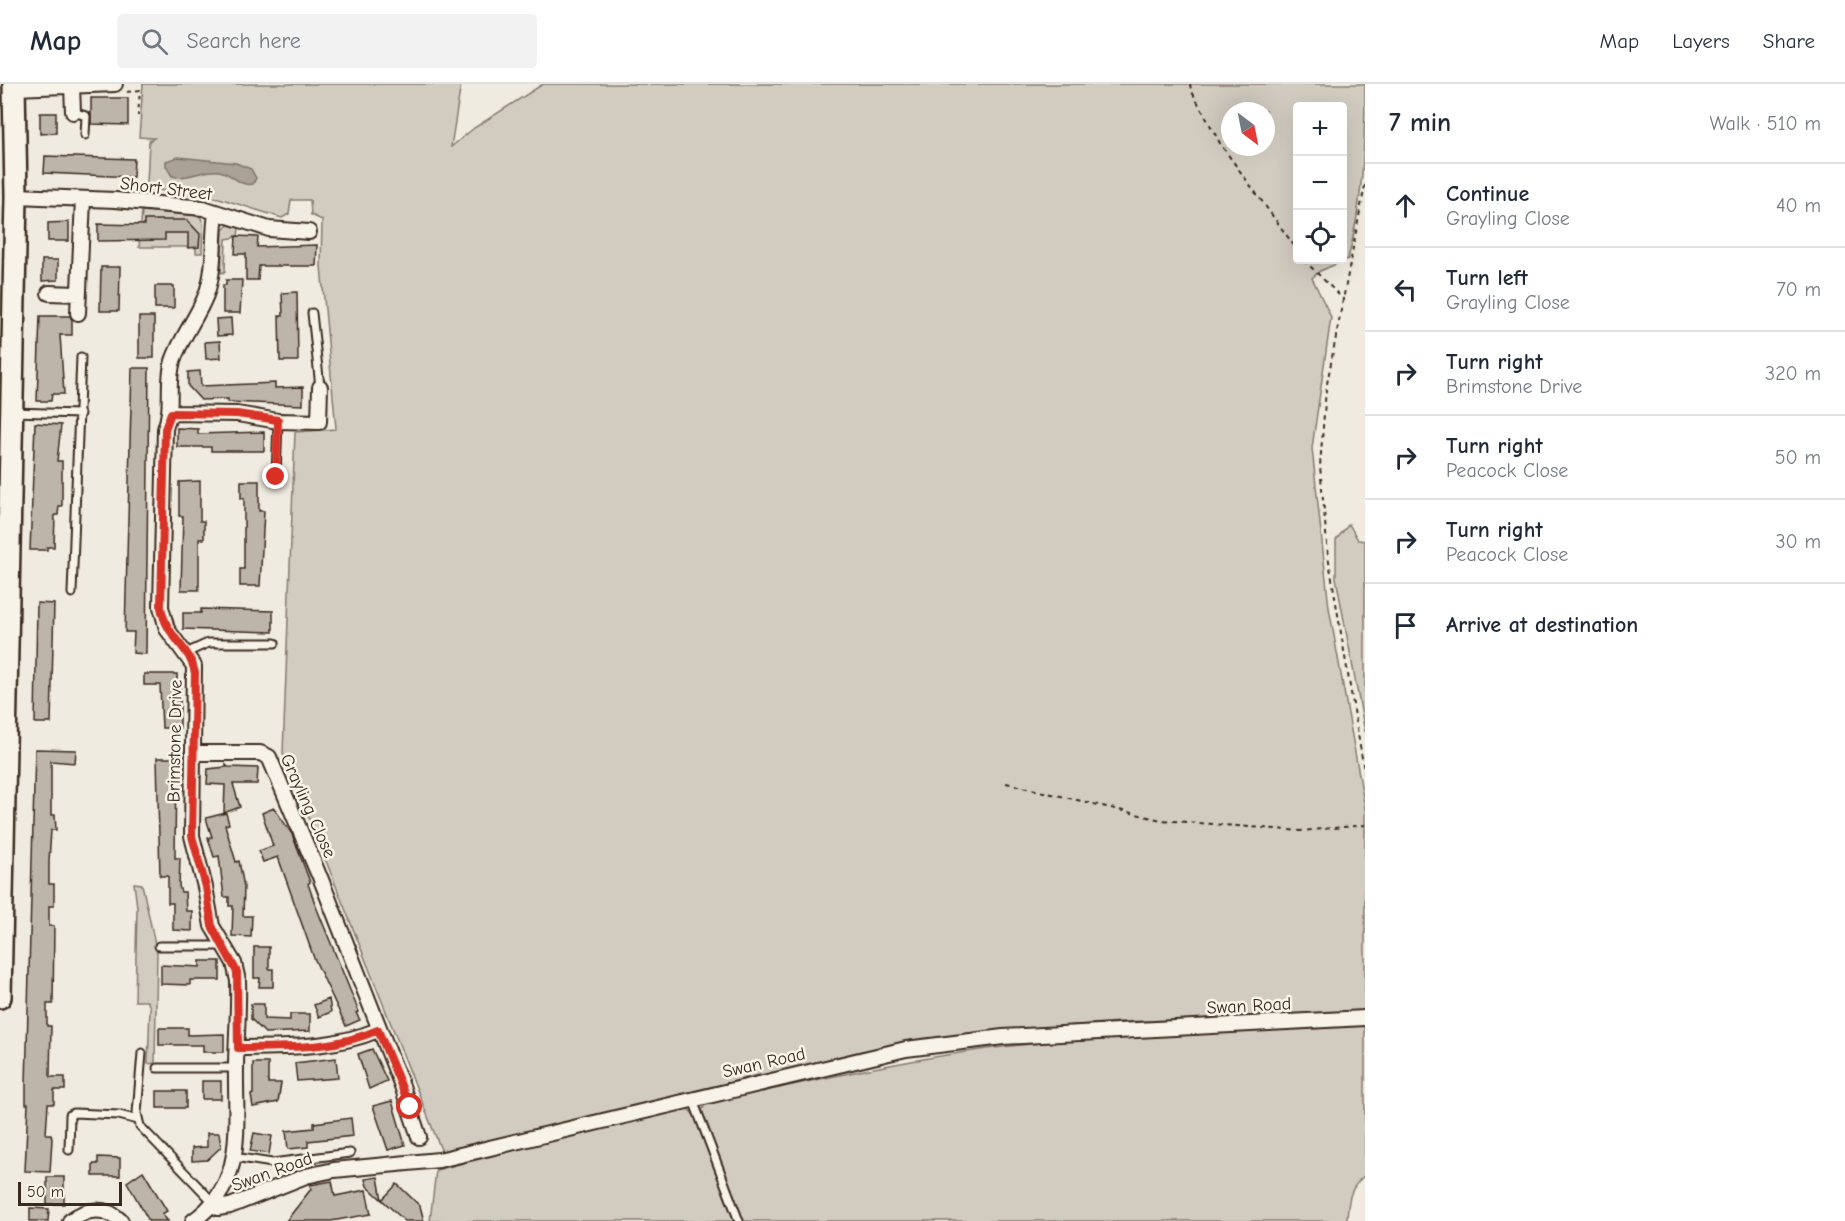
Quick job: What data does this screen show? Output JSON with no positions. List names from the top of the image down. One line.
{"streets":{"street":["Short Street","Brimstone Drive","Grayling Close","Swan Road"]},"crossings":[["Short Street","Brimstone Drive"],["Brimstone Drive","Grayling Close"],["Brimstone Drive","Swan Road"]],"scale_bar":"50 m","north":"bottom right","page":{"header":"Map","search":"Search here","nav":["Map","Layers","Share"],"heading":["7 min","Walk · 510 m"],"map_buttons":["+","−"],"list":[["Continue","Grayling Close","40 m"],["Turn left","Grayling Close","70 m"],["Turn right","Brimstone Drive","320 m"],["Turn right","Peacock Close","50 m"],["Turn right","Peacock Close","30 m"],"Arrive at destination"],"scale":"50 m"}}
